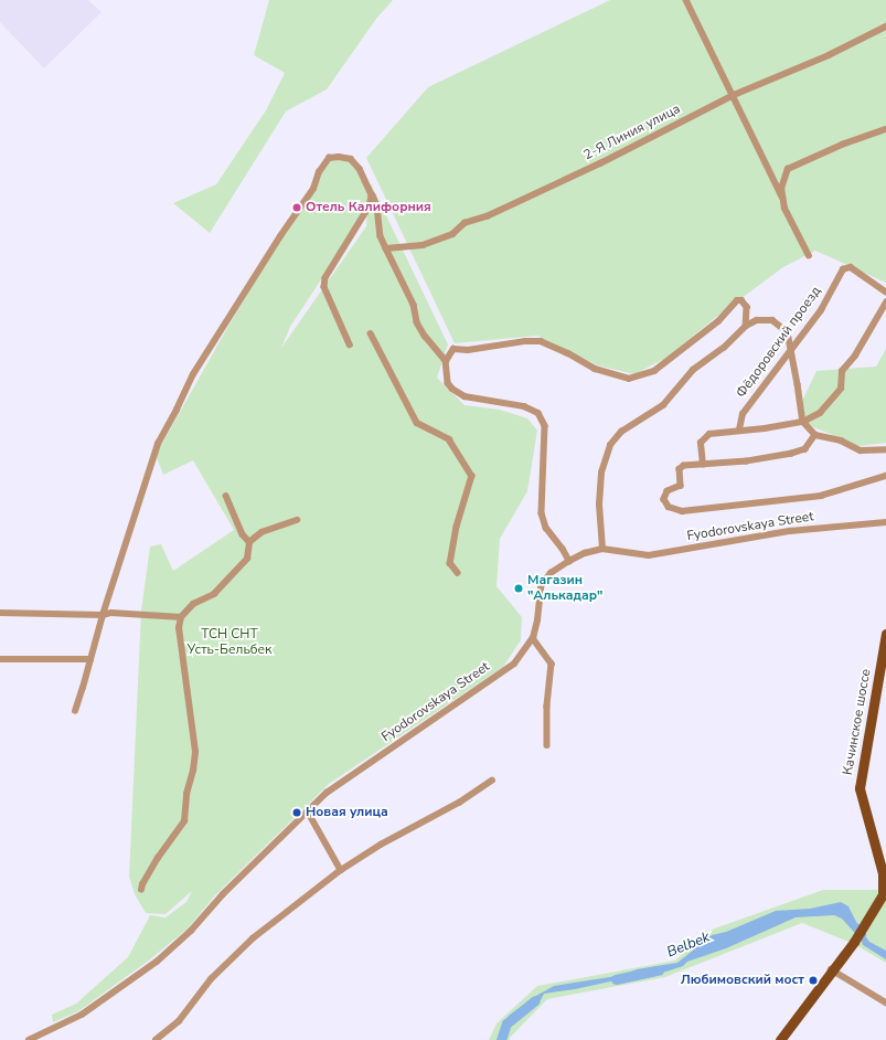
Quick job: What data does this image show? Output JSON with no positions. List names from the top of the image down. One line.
{"streets":{"main road":["Качинское шоссе"],"street":["2-Я Линия улица","Фёдоровский проезд","Fyodorovskaya Street"]},"water":["Belbek"],"parks":["ТСН СНТ Усть-Бельбек"],"places":["Отель Калифорния","Магазин \"Алькадар\"","Новая улица","Любимовский мост"]}
